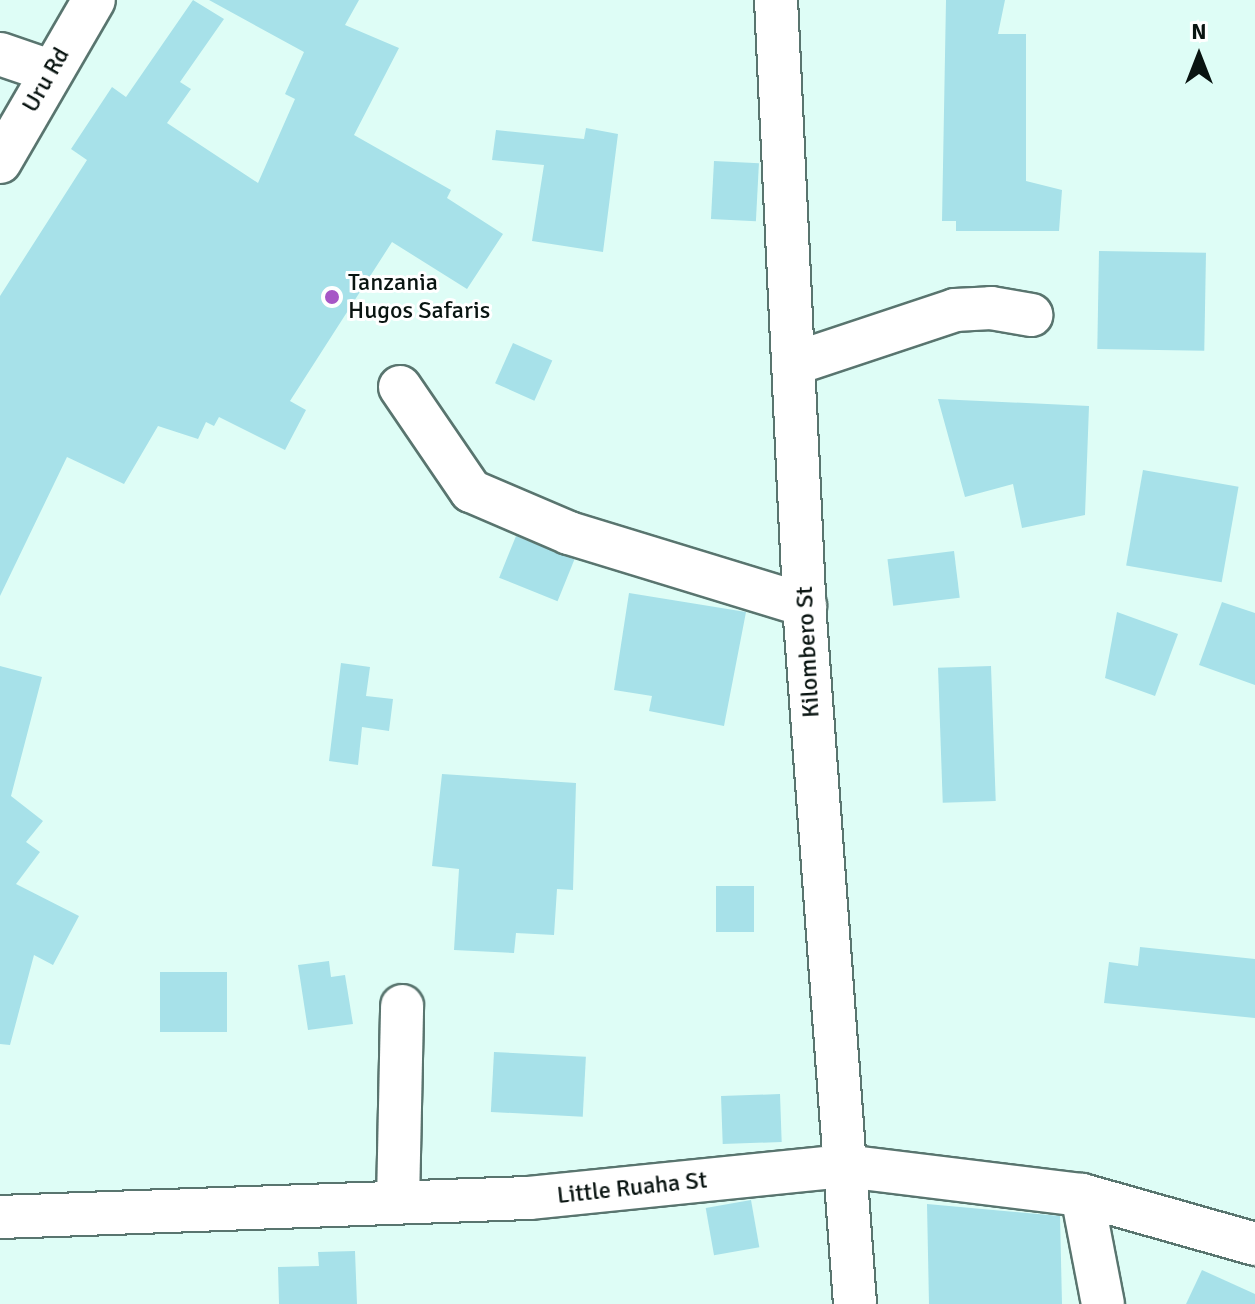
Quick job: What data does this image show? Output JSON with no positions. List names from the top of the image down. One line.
{"streets":{"street":["Uru Rd","Kilombero St","Little Ruaha St"]},"crossings":[["Kilombero St","Little Ruaha St"]],"places":["Tanzania Hugos Safaris"],"north":"top"}
